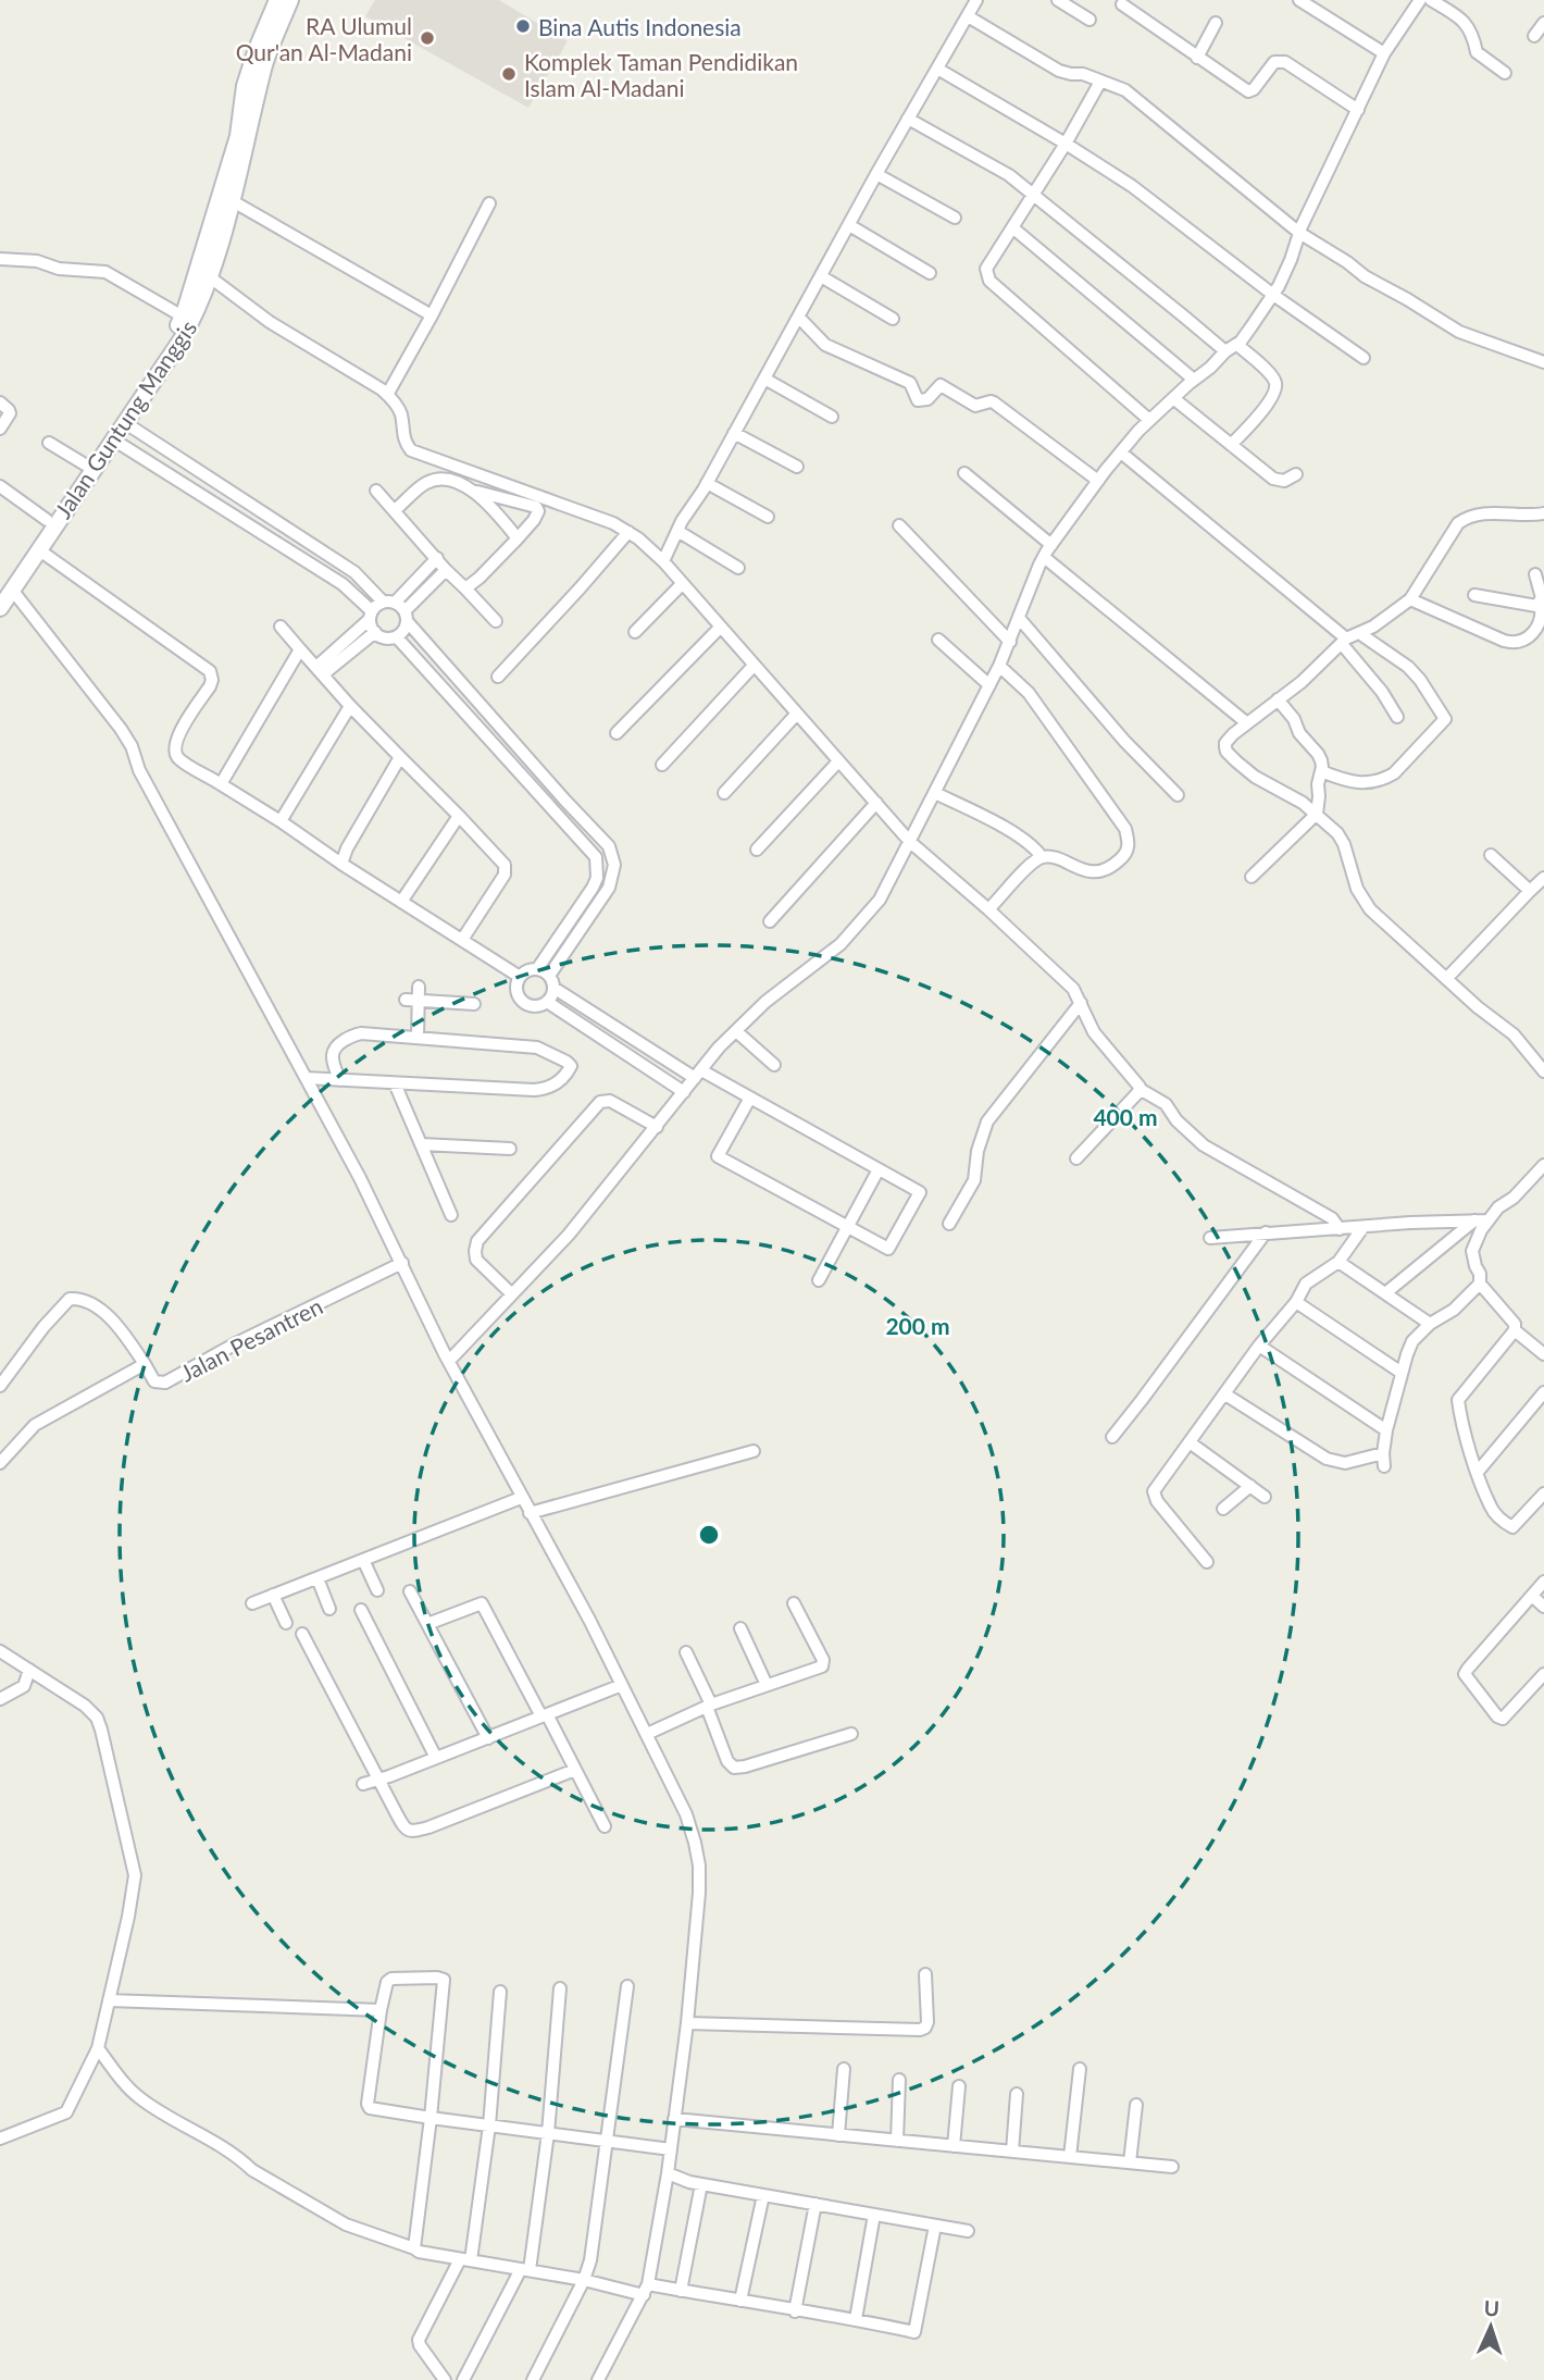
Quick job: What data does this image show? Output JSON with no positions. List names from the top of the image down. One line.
{"streets":{"street":["Jalan Guntung Manggis","Jalan Pesantren"]},"places":["Bina Autis Indonesia","RA Ulumul Qur'an Al-Madani","Komplek Taman Pendidikan Islam Al-Madani"],"north":"top","rings":["400 m","200 m"]}
